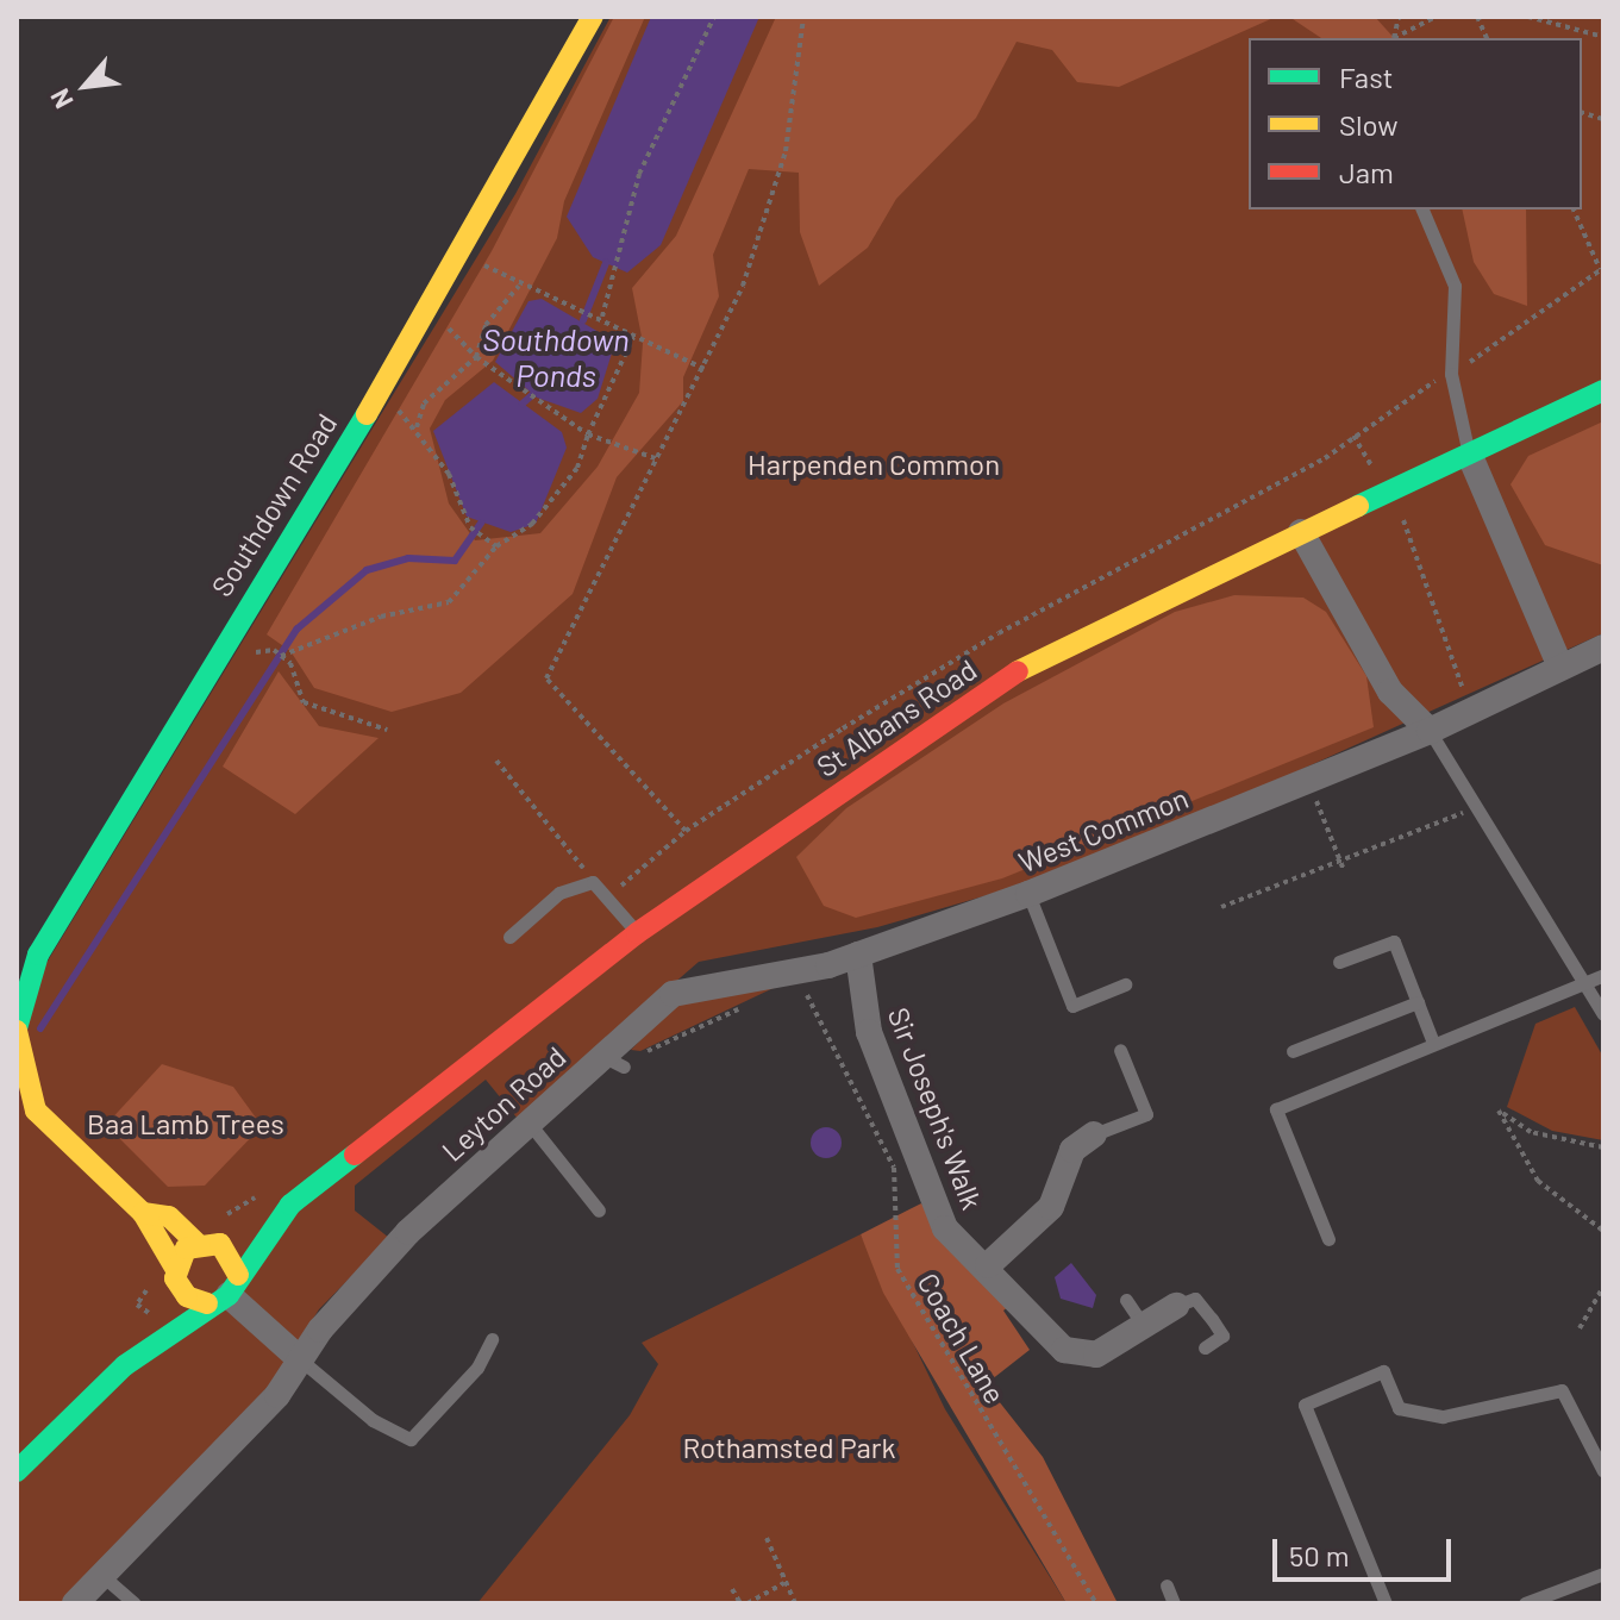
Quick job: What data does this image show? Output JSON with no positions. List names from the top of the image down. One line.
{"streets":{"main road":["Southdown Road","St Albans Road"],"street":["West Common","Leyton Road","Sir Joseph's Walk"],"path":["Coach Lane"]},"crossings":[["West Common","Leyton Road"],["West Common","Sir Joseph's Walk"],["West Common","Coach Lane"],["Leyton Road","Coach Lane"]],"water":["Southdown Ponds"],"parks":["Harpenden Common","Baa Lamb Trees","Rothamsted Park"],"legend":["Fast","Slow","Jam"],"scale_bar":"50 m","north":"bottom left"}
